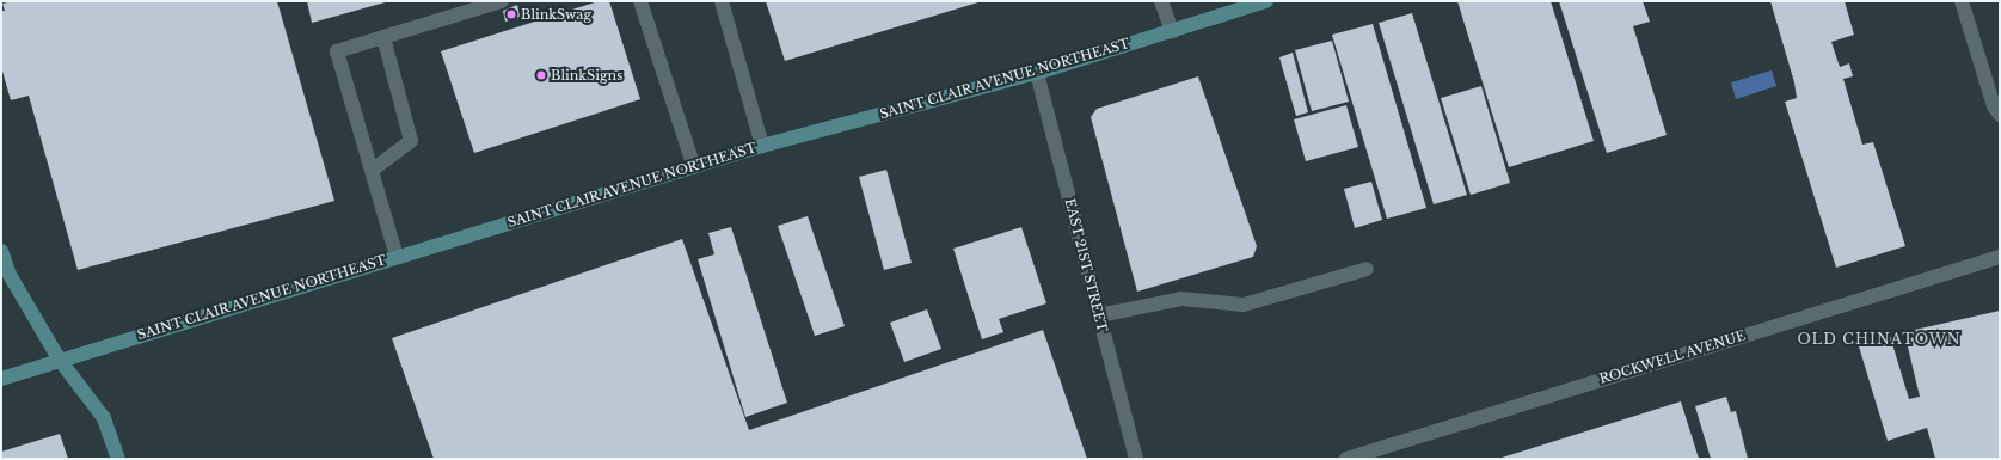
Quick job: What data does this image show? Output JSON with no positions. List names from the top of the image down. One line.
{"streets":{"main road":["SAINT CLAIR AVENUE NORTHEAST"],"street":["EAST 21ST STREET","ROCKWELL AVENUE"]},"crossings":[["SAINT CLAIR AVENUE NORTHEAST","EAST 21ST STREET"]],"districts":["OLD CHINATOWN"],"places":["BlinkSwag","BlinkSigns"]}
